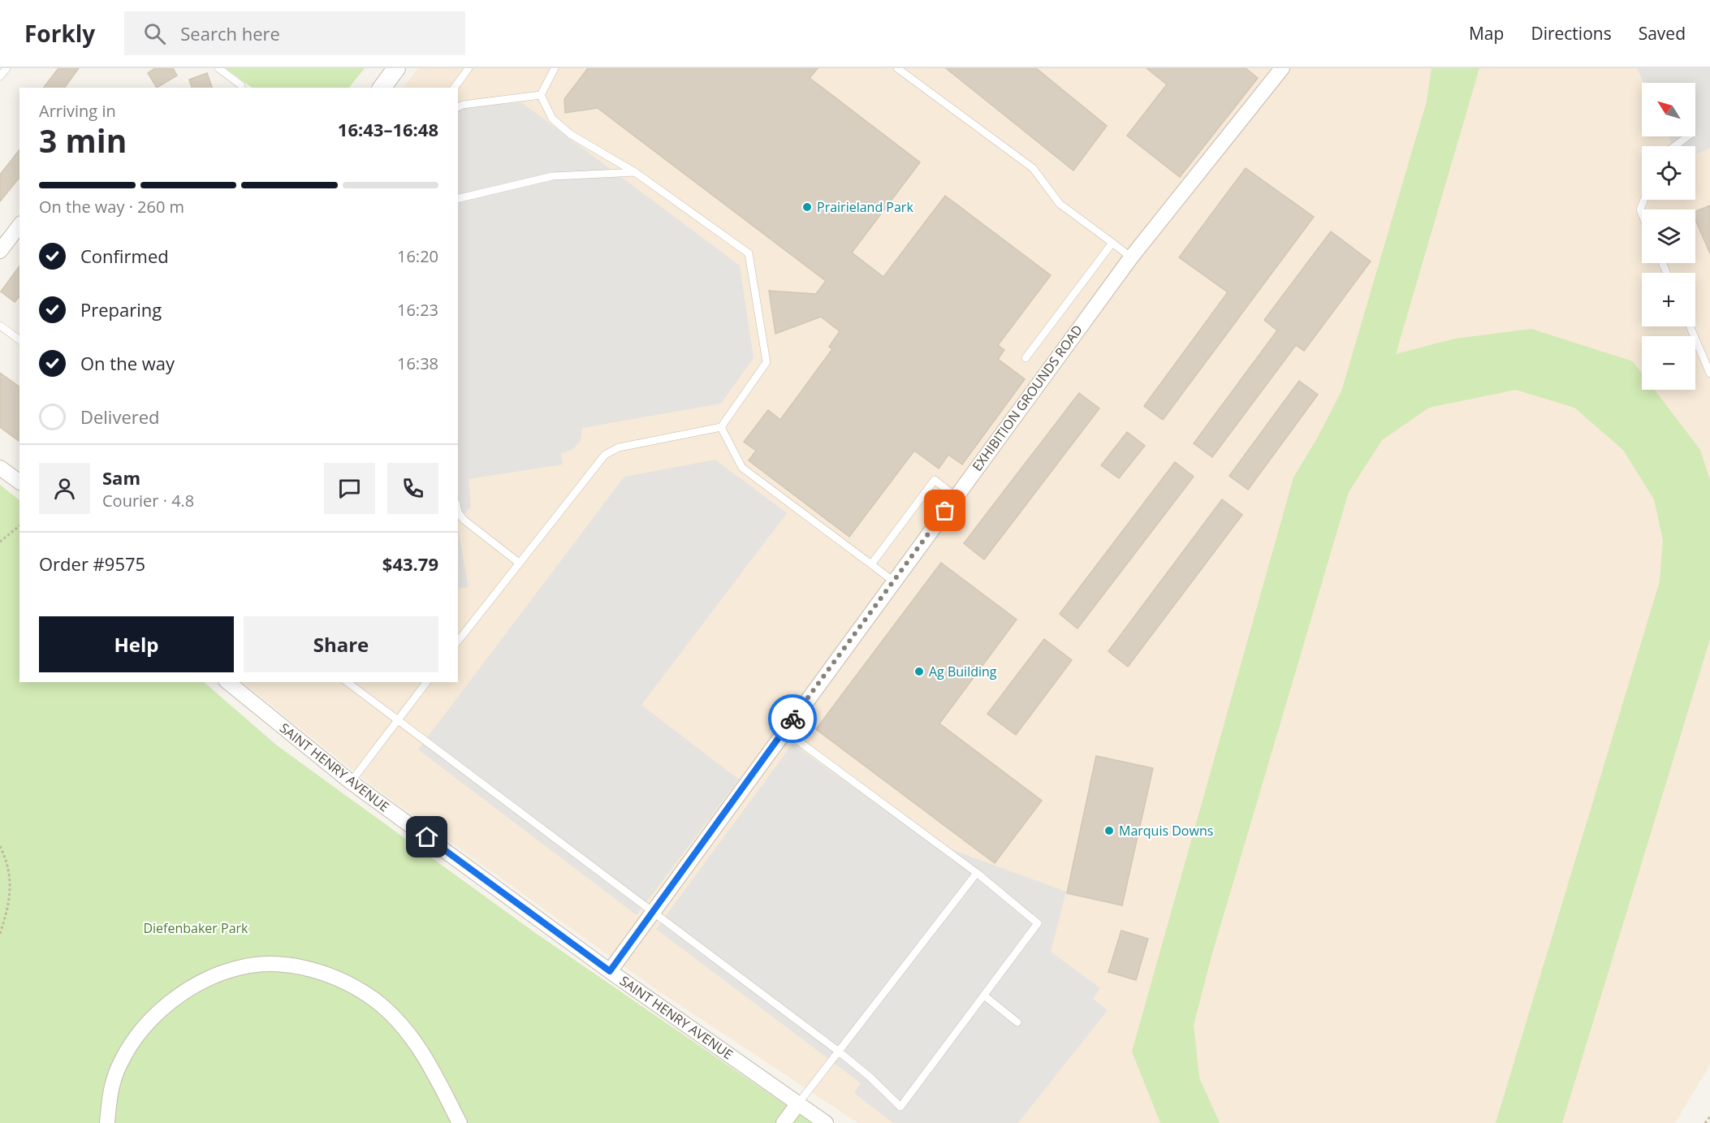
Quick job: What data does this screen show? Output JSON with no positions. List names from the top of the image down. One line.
{"streets":{"street":["EXHIBITION GROUNDS ROAD","SAINT HENRY AVENUE"]},"crossings":[["EXHIBITION GROUNDS ROAD","SAINT HENRY AVENUE"]],"parks":["Diefenbaker Park"],"places":["Prairieland Park","Ag Building","Marquis Downs"],"north":"top left","page":{"header":"Forkly","search":"Search here","nav":["Map","Directions","Saved"],"map_buttons":["+","−"],"heading":["3 min","Arriving in","16:43–16:48"],"panel":["Sam","Courier · 4.8","Order #9575","$43.79"],"bar":"On the way · 260 m","list":[["Confirmed","16:20"],["Preparing","16:23"],["On the way","16:38"],"Delivered"],"buttons":["Help","Share"]}}
